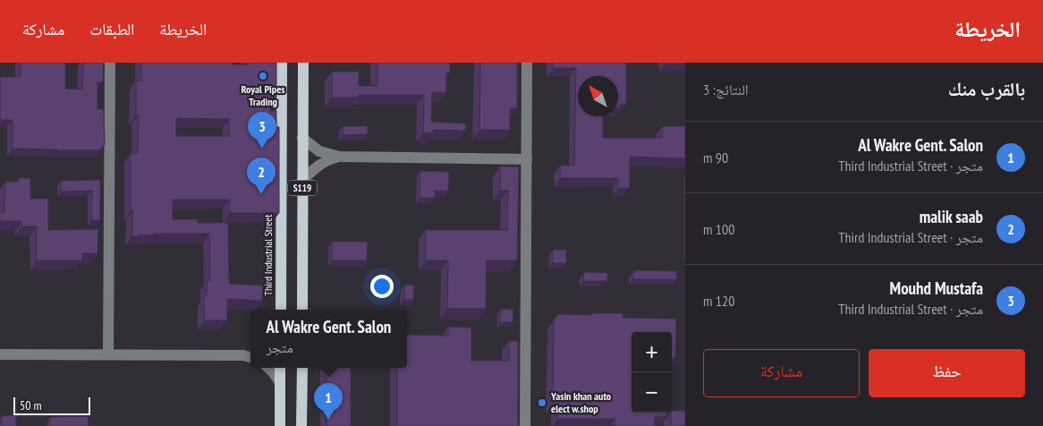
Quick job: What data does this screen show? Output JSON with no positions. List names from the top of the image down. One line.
{"streets":{"main road":["S119","Third Industrial Street"]},"places":["Royal Pipes Trading","Yasin khan auto elect w.shop"],"scale_bar":"50 m","north":"top left","page":{"header":"الخريطة","nav":["الخريطة","الطبقات","مشاركة"],"heading":["بالقرب منك","النتائج: 3"],"pins":["3","2","1"],"list":[{"mark":"1","name":"Al Wakre Gent. Salon","note":"متجر · Third Industrial Street","value":"90 m"},{"mark":"2","name":"malik saab","note":"متجر · Third Industrial Street","value":"100 m"},{"mark":"3","name":"Mouhd Mustafa","note":"متجر · Third Industrial Street","value":"120 m"}],"popup":["Al Wakre Gent. Salon","متجر"],"map_buttons":["+","−"],"buttons":["حفظ","مشاركة"],"scale":"50 m"}}
